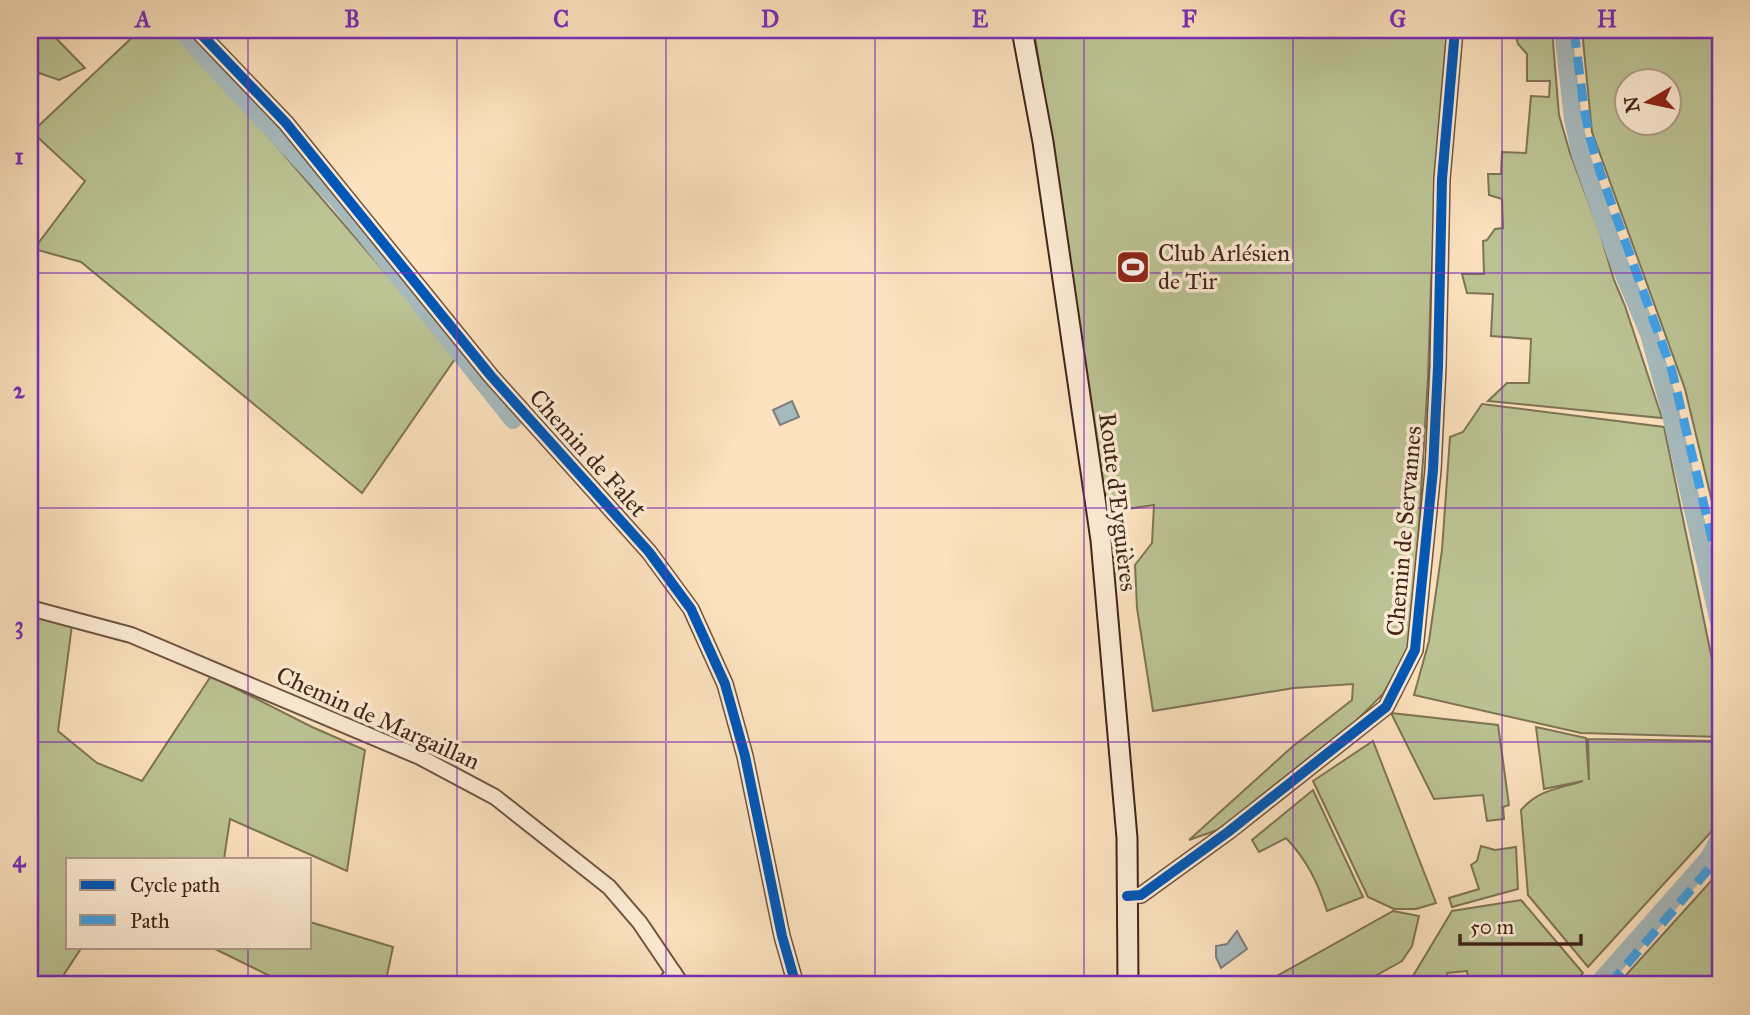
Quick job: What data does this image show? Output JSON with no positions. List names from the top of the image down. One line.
{"streets":{"main road":["Route d'Eyguières"],"street":["Chemin de Falet","Chemin de Servannes","Chemin de Margaillan"]},"crossings":[["Route d'Eyguières","Chemin de Servannes"]],"places":{"sports":["Club Arlésien de Tir"]},"legend":["Cycle path","Path"],"scale_bar":"50 m","north":"left","grid":{"columns":["A","B","C","D","E","F","G","H"],"rows":["1","2","3","4"]}}
